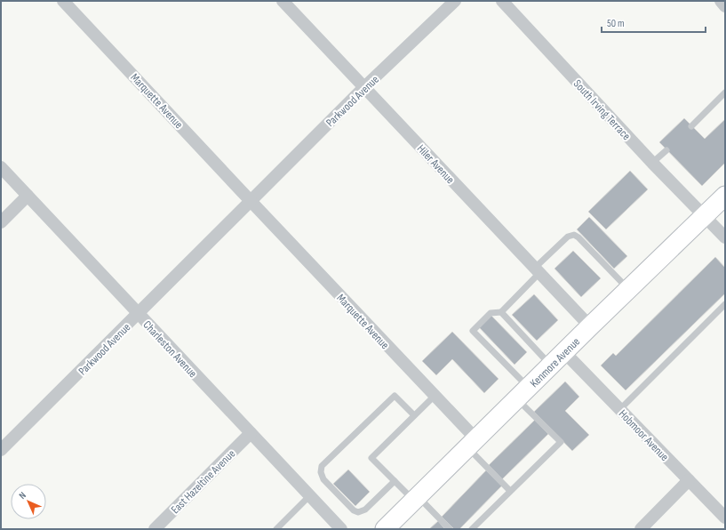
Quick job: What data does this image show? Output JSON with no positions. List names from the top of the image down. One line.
{"streets":{"main road":["Kenmore Avenue"],"street":["Marquette Avenue","Parkwood Avenue","South Irving Terrace","Hiler Avenue","Charleston Avenue","Hobmoor Avenue","East Hazeltine Avenue"]},"crossings":[["Marquette Avenue","Parkwood Avenue"],["Marquette Avenue","Kenmore Avenue"],["Parkwood Avenue","Hiler Avenue"],["Parkwood Avenue","Charleston Avenue"],["South Irving Terrace","Kenmore Avenue"],["Hiler Avenue","Kenmore Avenue"],["Charleston Avenue","East Hazeltine Avenue"],["Kenmore Avenue","Hobmoor Avenue"]],"scale_bar":"50 m","north":"top left"}
